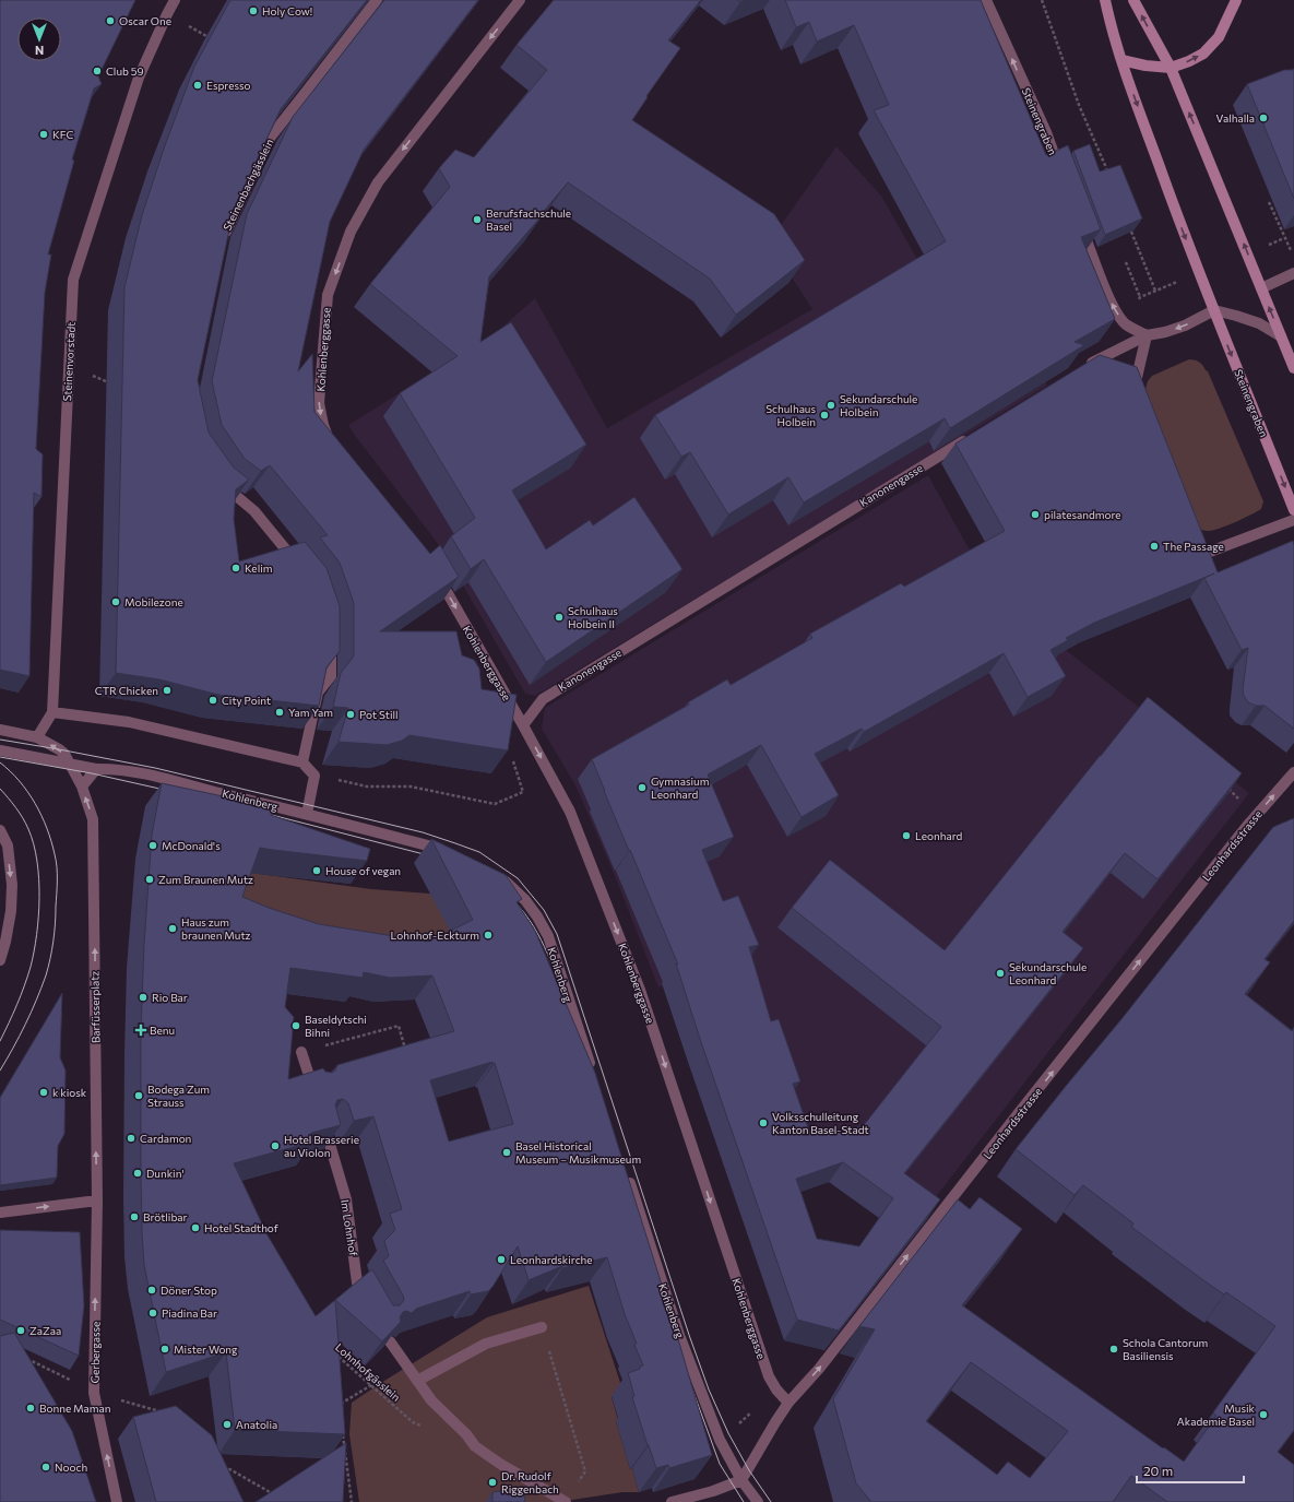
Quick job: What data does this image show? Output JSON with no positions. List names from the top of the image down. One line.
{"streets":{"main road":["Steinengraben"],"street":["Steinenbachgässlein","Kohlenberggasse","Steinenvorstadt","Kanonengasse","Kohlenberg","Leonhardsstrasse","Barfüsserplatz","Im Lohnhof","Gerbergasse"],"path":["Lohnhofgässlein"]},"crossings":[["Kohlenberggasse","Kanonengasse"],["Kohlenberggasse","Leonhardsstrasse"],["Steinenvorstadt","Barfüsserplatz"],["Kohlenberg","Leonhardsstrasse"],["Kohlenberg","Barfüsserplatz"],["Barfüsserplatz","Gerbergasse"]],"one_way":["Kohlenberggasse","Leonhardsstrasse","Barfüsserplatz","Gerbergasse"],"places":{"other":["Holy Cow!","Oscar One","Club 59","Espresso","Valhalla","KFC","Berufsfachschule Basel","Sekundarschule Holbein","Schulhaus Holbein","pilatesandmore","The Passage","Kelim","Mobilezone","Schulhaus Holbein II","CTR Chicken","City Point","Yam Yam","Pot Still","Gymnasium Leonhard","Leonhard","McDonald's","House of vegan","Zum Braunen Mutz","Haus zum braunen Mutz","Lohnhof-Eckturm","Sekundarschule Leonhard","Rio Bar","Baseldytschi Bihni","k kiosk","Bodega Zum Strauss","Volksschulleitung Kanton Basel-Stadt","Cardamon","Hotel Brasserie au Violon","Basel Historical Museum – Musikmuseum","Dunkin'","Brötlibar","Hotel Stadthof","Leonhardskirche","Döner Stop","Piadina Bar","ZaZaa","Mister Wong","Schola Cantorum Basiliensis","Bonne Maman","Musik Akademie Basel","Anatolia","Nooch","Dr. Rudolf Riggenbach"],"health":["Benu"]},"scale_bar":"20 m","north":"bottom"}
